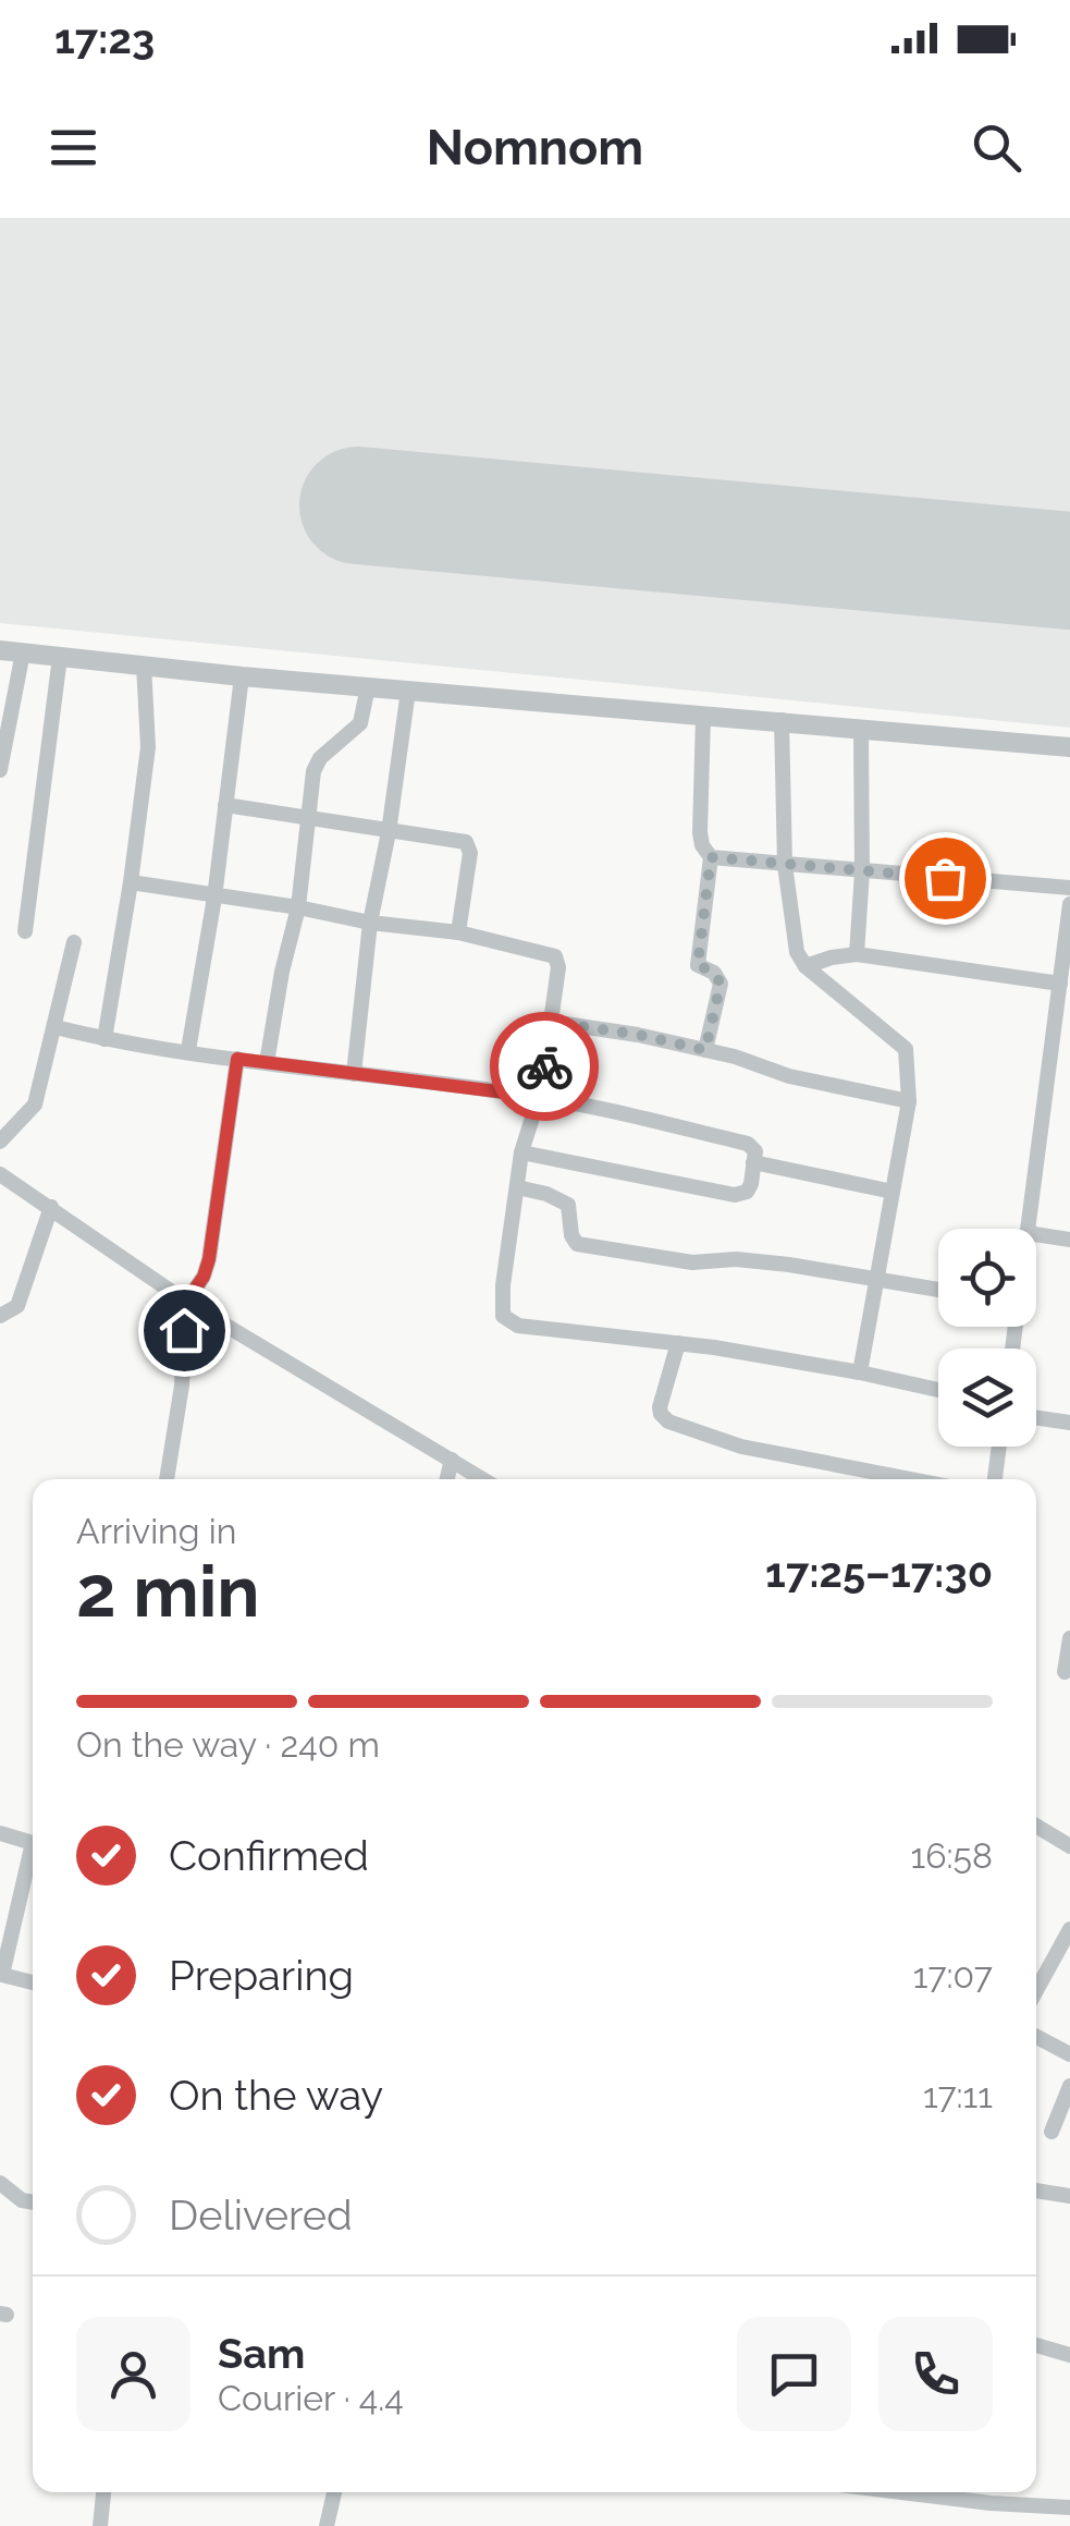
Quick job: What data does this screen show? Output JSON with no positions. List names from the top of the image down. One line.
{"page":{"status":"17:23","header":"Nomnom","heading":["2 min","Arriving in","17:25–17:30"],"panel":["Sam","Courier · 4.4"],"bar":"On the way · 240 m","list":[["Confirmed","16:58"],["Preparing","17:07"],["On the way","17:11"],"Delivered"]}}
